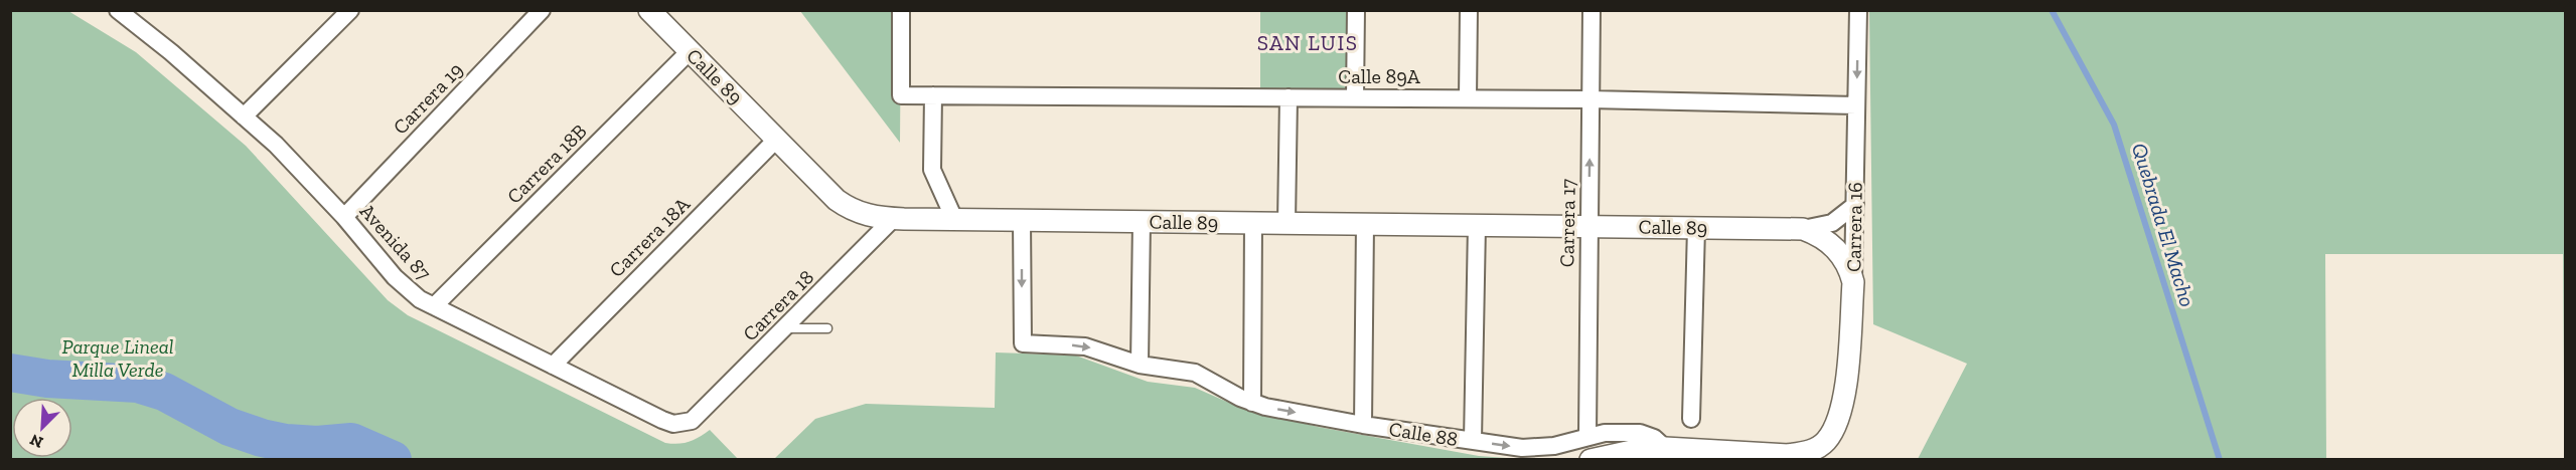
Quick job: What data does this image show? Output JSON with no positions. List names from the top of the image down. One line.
{"streets":{"street":["Calle 89","Calle 89A","Carrera 19","Carrera 18B","Carrera 17","Carrera 16","Carrera 18A","Avenida 87","Carrera 18","Calle 88"]},"crossings":[["Calle 89","Carrera 18B"],["Calle 89","Carrera 17"],["Calle 89","Carrera 16"],["Calle 89","Carrera 18A"],["Calle 89","Carrera 18"],["Calle 89","Calle 88"],["Calle 89A","Carrera 17"],["Calle 89A","Carrera 16"],["Carrera 19","Avenida 87"],["Carrera 18B","Avenida 87"],["Carrera 17","Calle 88"],["Carrera 16","Calle 88"],["Carrera 18A","Avenida 87"],["Avenida 87","Carrera 18"]],"one_way":["Calle 88"],"districts":["SAN LUIS"],"water":["Quebrada El Macho"],"parks":["Parque Lineal Milla Verde"],"north":"bottom left"}
